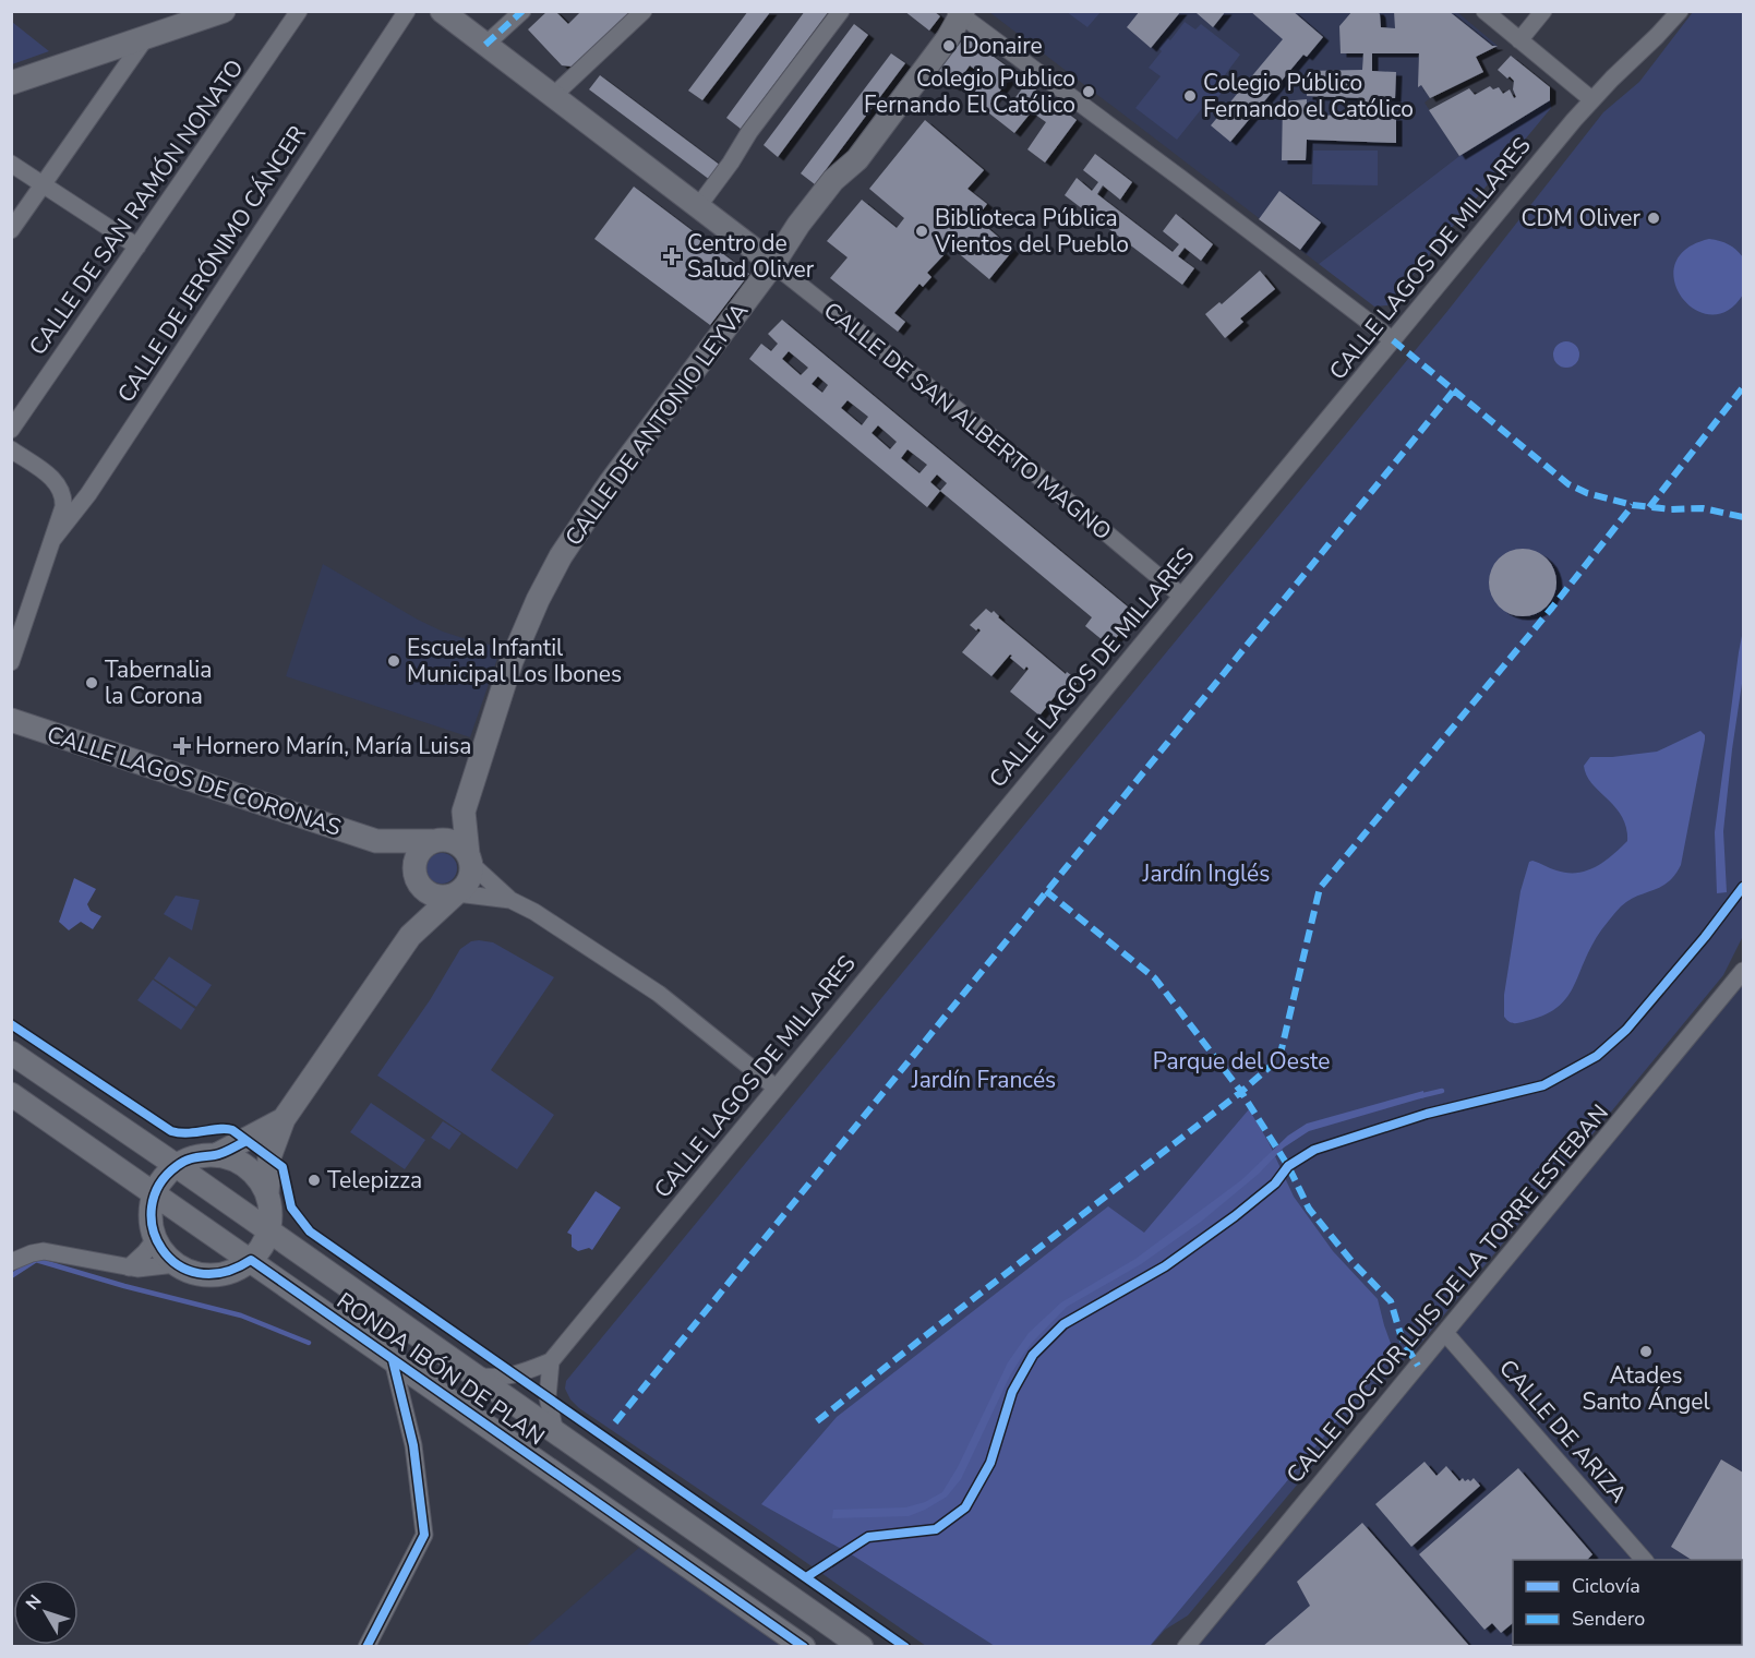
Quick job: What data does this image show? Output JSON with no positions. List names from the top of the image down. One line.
{"streets":{"street":["CALLE DE SAN RAMÓN NONATO","CALLE LAGOS DE MILLARES","CALLE DE JERÓNIMO CÁNCER","CALLE DE SAN ALBERTO MAGNO","CALLE DE ANTONIO LEYVA","CALLE LAGOS DE CORONAS","CALLE DOCTOR LUIS DE LA TORRE ESTEBAN","RONDA IBÓN DE PLAN","CALLE DE ARIZA"]},"crossings":[["CALLE LAGOS DE MILLARES","CALLE DE SAN ALBERTO MAGNO"],["CALLE DE SAN ALBERTO MAGNO","CALLE DE ANTONIO LEYVA"],["CALLE DE ANTONIO LEYVA","CALLE LAGOS DE CORONAS"],["CALLE DOCTOR LUIS DE LA TORRE ESTEBAN","CALLE DE ARIZA"]],"parks":["Jardín Inglés","Parque del Oeste","Jardín Francés"],"places":{"other":["Donaire","Colegio Publico Fernando El Católico","Colegio Público Fernando el Católico","CDM Oliver","Biblioteca Pública Vientos del Pueblo","Escuela Infantil Municipal Los Ibones","Tabernalia la Corona","Telepizza","Atades Santo Ángel"],"health":["Centro de Salud Oliver","Hornero Marín, María Luisa"]},"legend":["Ciclovía","Sendero"],"north":"top left"}
